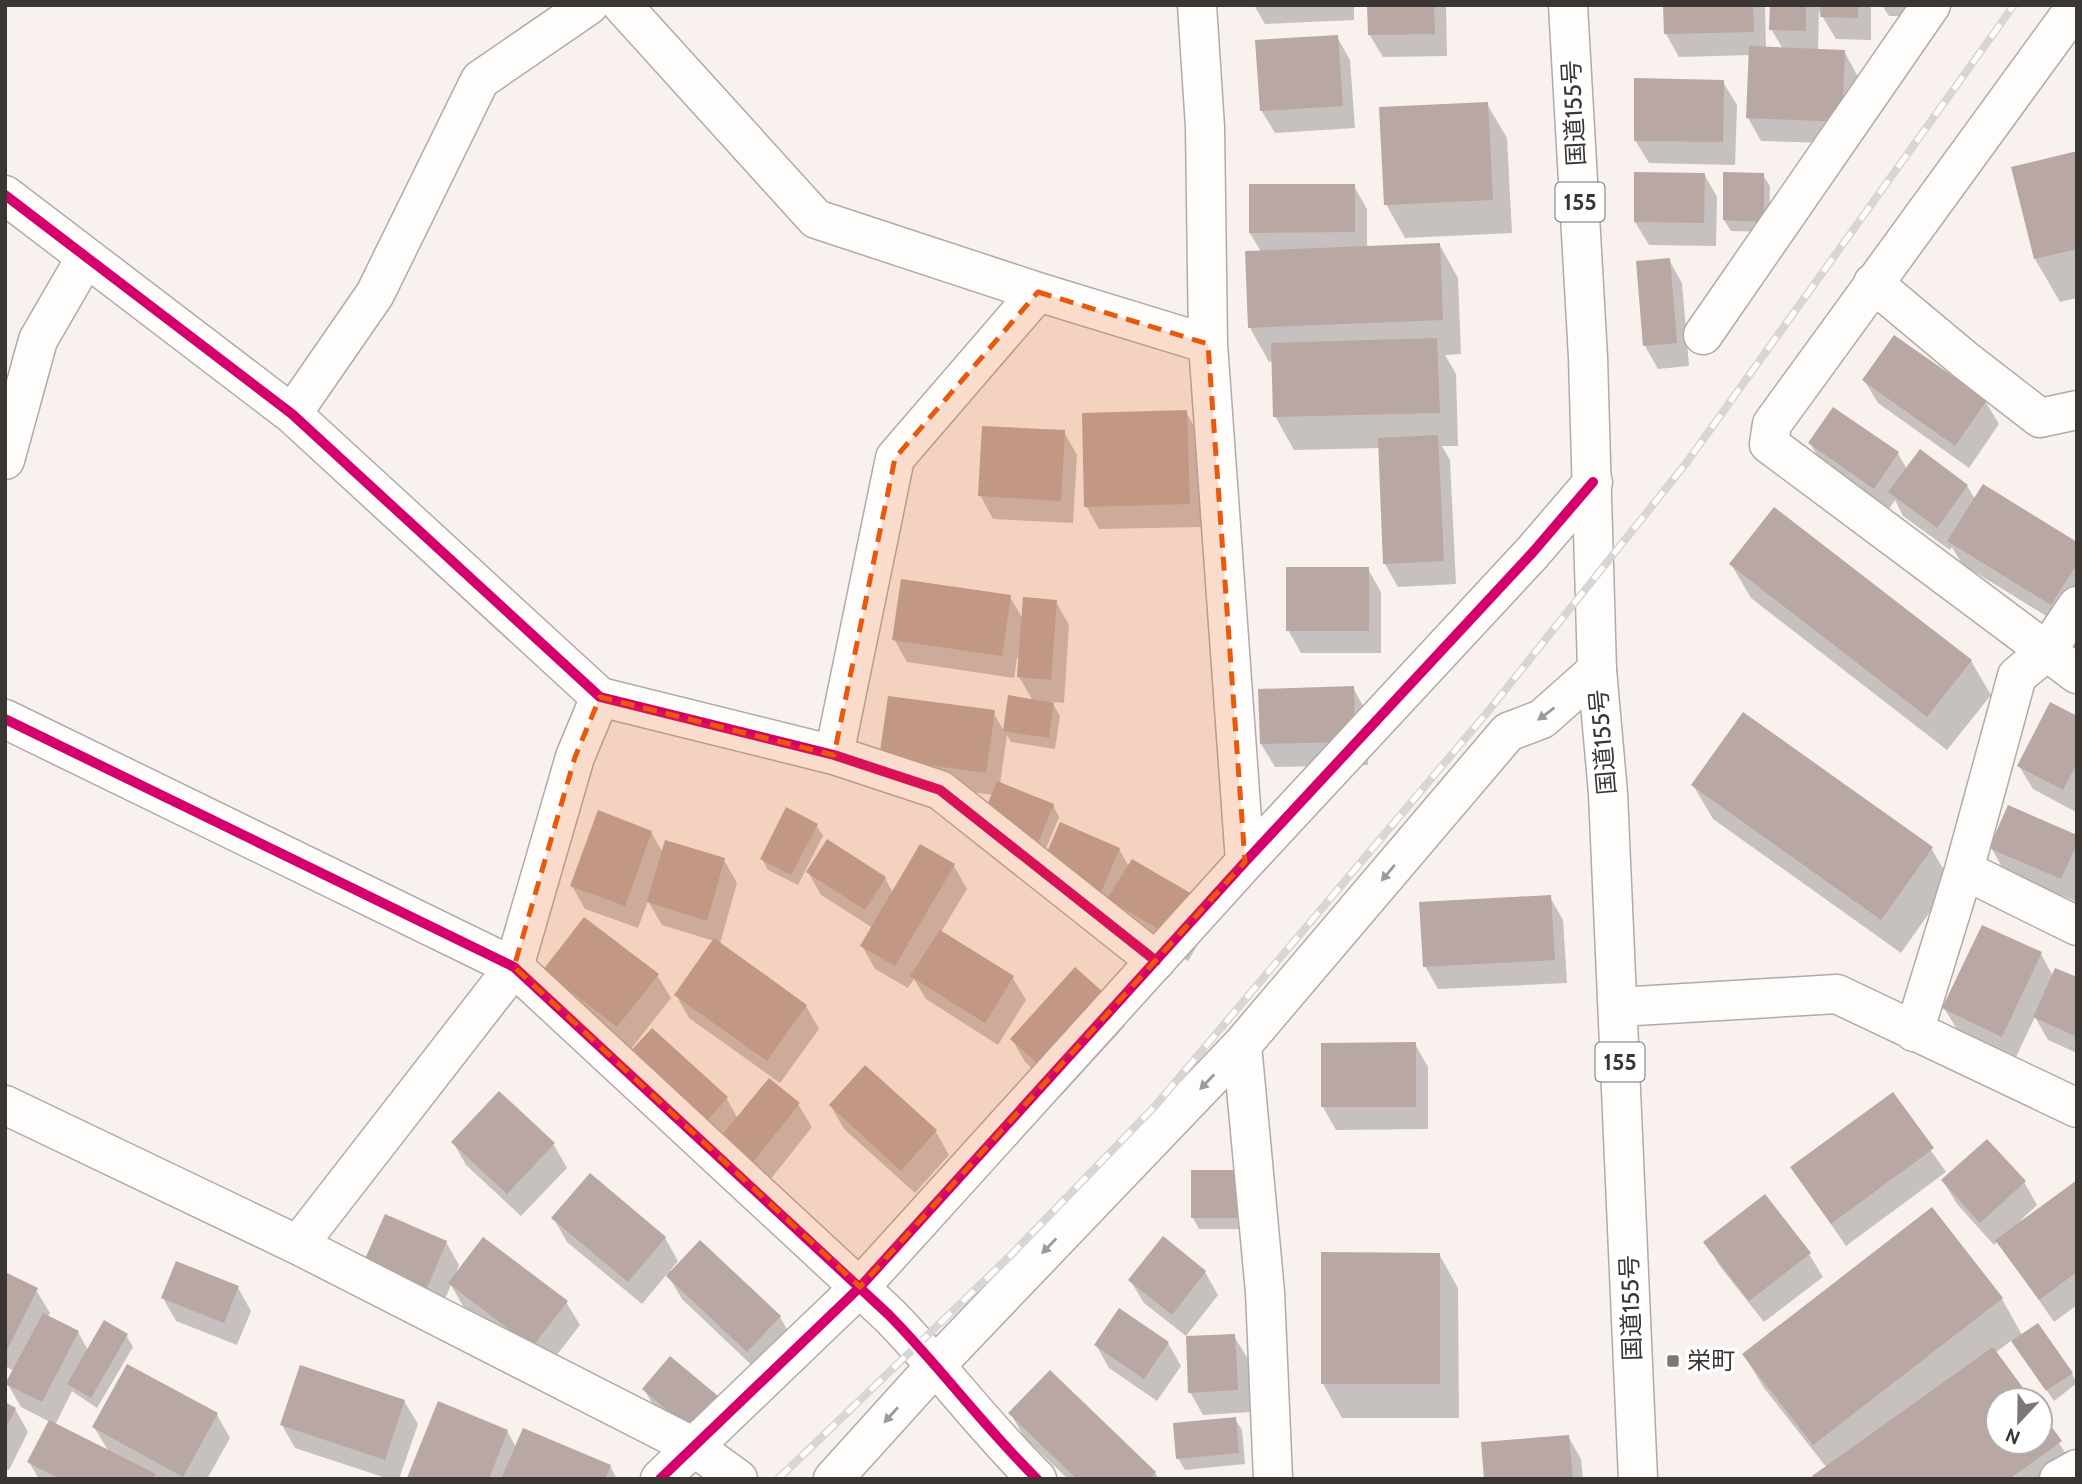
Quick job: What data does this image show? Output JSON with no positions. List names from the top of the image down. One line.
{"streets":{"main road":["国道155号","155"]},"places":{"transit":["栄町"]},"north":"bottom"}
